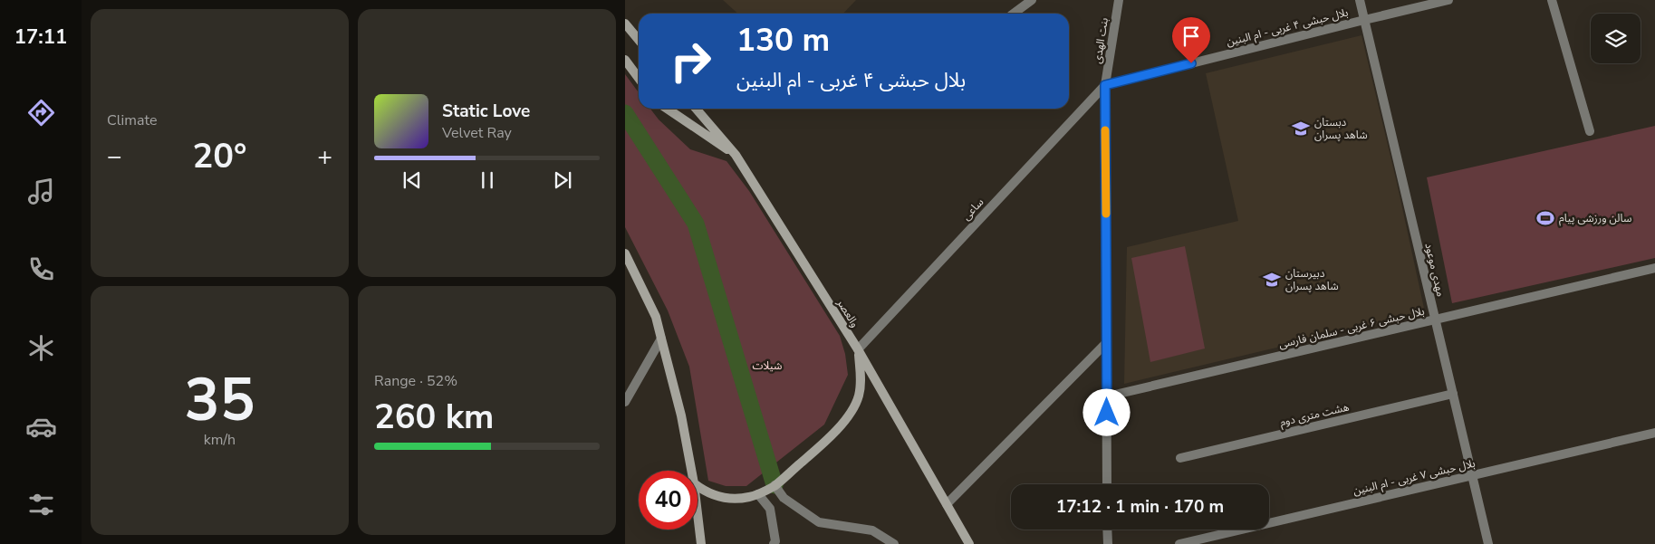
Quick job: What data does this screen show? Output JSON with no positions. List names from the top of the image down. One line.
{"streets":{"main road":["والعصر"],"street":["بلال حبشی ۴ غربی - ام البنین","بنت الهدی","ساعی","مهدی موعود","بلال حبشی ۶ غربی - سلمان فارسی","هشت متری دوم","بلال حبشی ۷ غربی - ام البنین"]},"crossings":[["بلال حبشی ۴ غربی - ام البنین","بنت الهدی"],["بلال حبشی ۴ غربی - ام البنین","ساعی"],["بلال حبشی ۴ غربی - ام البنین","مهدی موعود"],["بنت الهدی","ساعی"],["بنت الهدی","بلال حبشی ۶ غربی - سلمان فارسی"],["ساعی","والعصر"],["مهدی موعود","بلال حبشی ۶ غربی - سلمان فارسی"],["مهدی موعود","هشت متری دوم"],["مهدی موعود","بلال حبشی ۷ غربی - ام البنین"]],"parks":["شیلات"],"places":{"school or university":["دبستان شاهد پسران","دبیرستان شاهد پسران"],"sports":["سالن ورزشی پیام"]},"page":{"tabs":"17:11","tile":["Climate",["35","km/h"],["Range · 52%","260 km"]],"turn":["130 m","بلال حبشی ۴ غربی - ام البنین"],"song":["Static Love","Velvet Ray"],"heat":["−","20°","+"],"limit":"40","trip":"17:12 · 1 min · 170 m"}}
